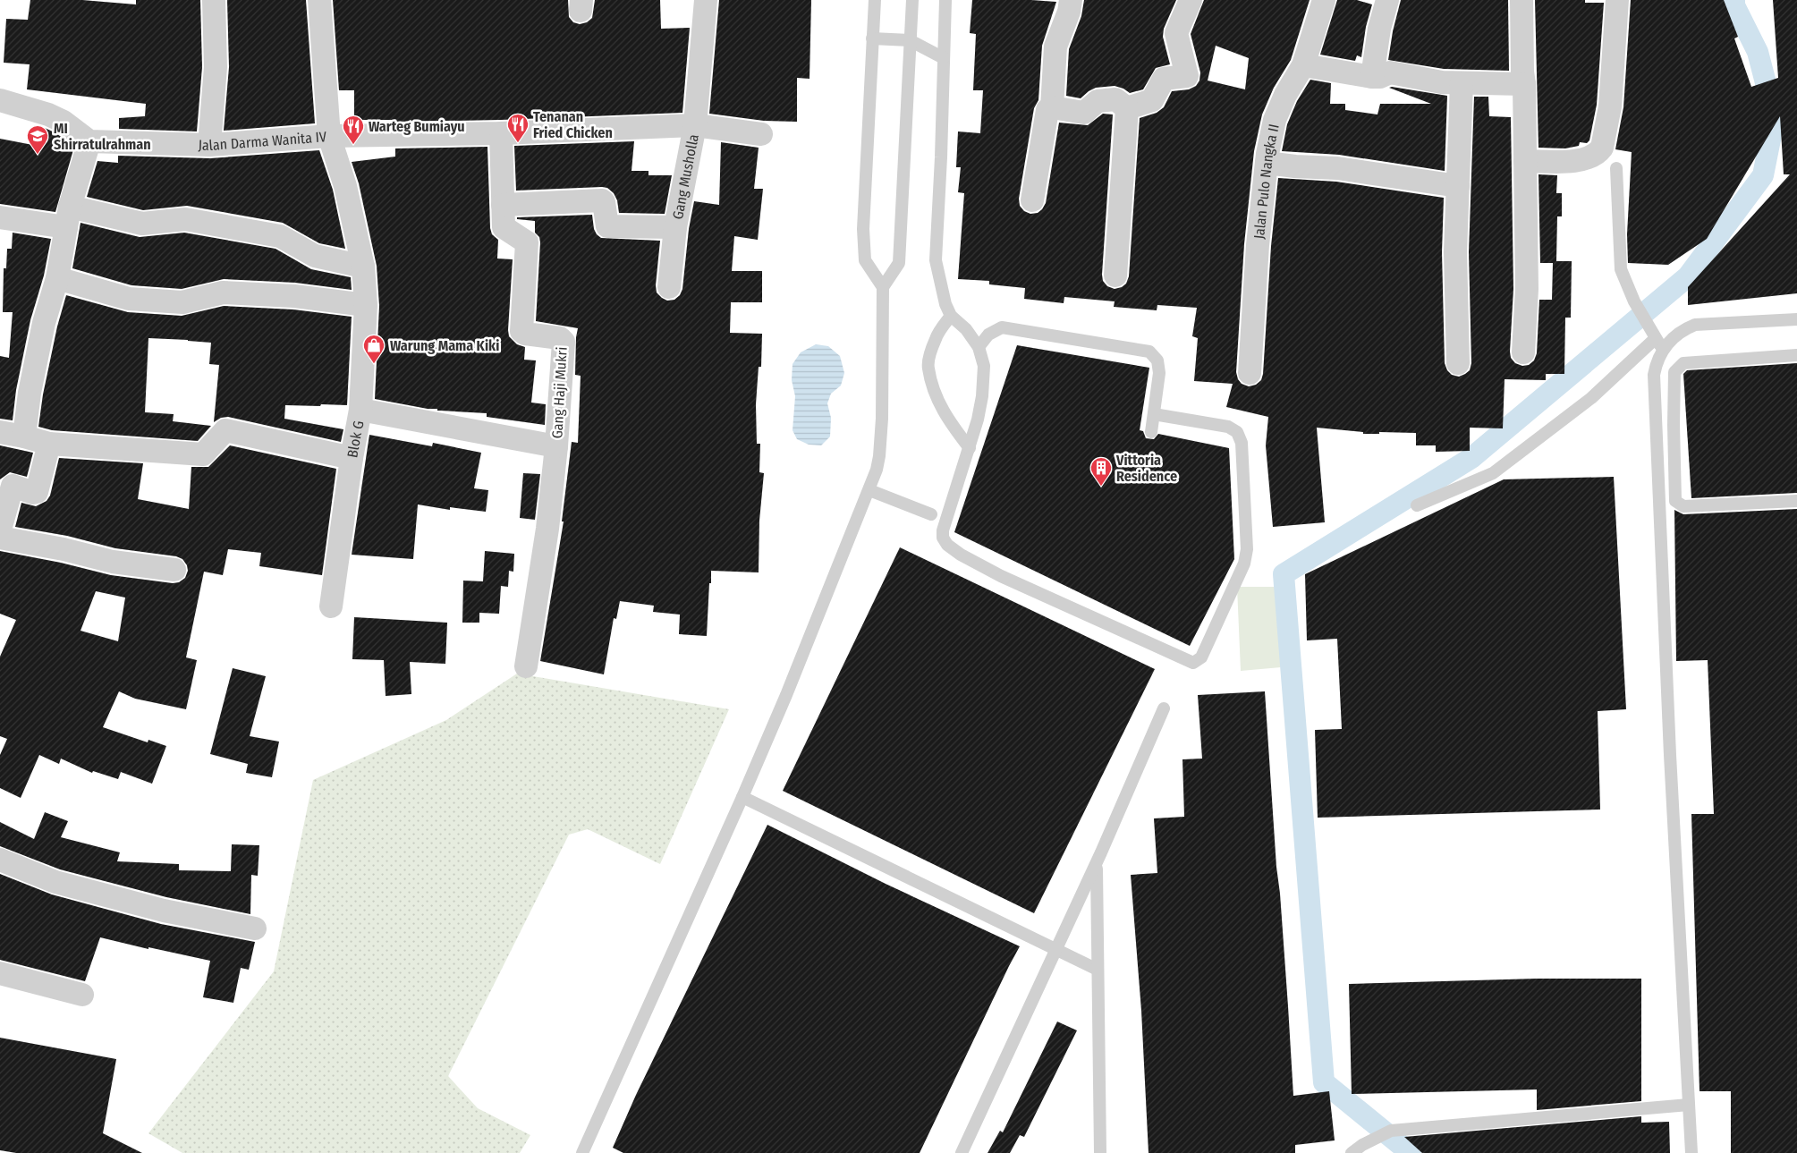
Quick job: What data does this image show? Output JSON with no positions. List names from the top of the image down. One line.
{"streets":{"street":["Jalan Darma Wanita IV","Gang Musholla","Jalan Pulo Nangka II","Gang Haji Mukri","Blok G"]},"crossings":[["Jalan Darma Wanita IV","Gang Musholla"],["Jalan Darma Wanita IV","Gang Haji Mukri"],["Jalan Darma Wanita IV","Blok G"],["Gang Musholla","Gang Haji Mukri"],["Gang Haji Mukri","Blok G"]],"places":{"restaurant":["Tenanan Fried Chicken","Warteg Bumiayu"],"school or university":["MI Shirratulrahman"],"shop":["Warung Mama Kiki"],"building":["Vittoria Residence"]}}
